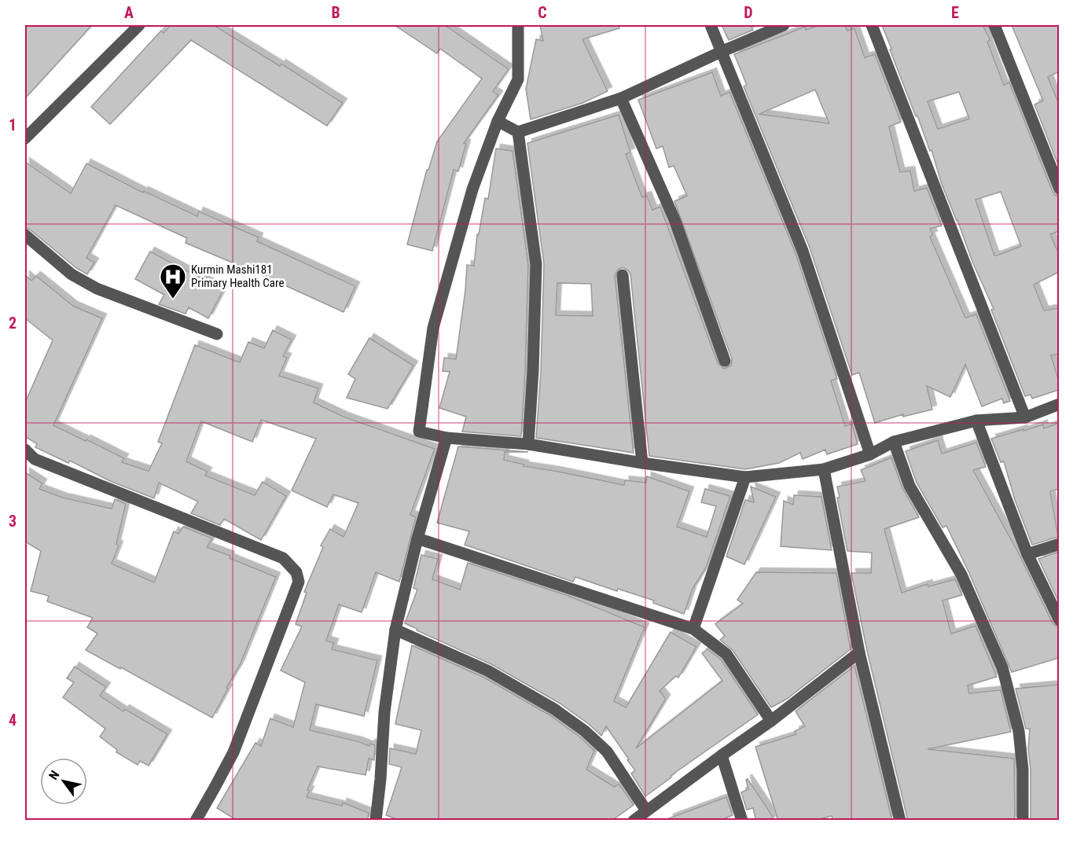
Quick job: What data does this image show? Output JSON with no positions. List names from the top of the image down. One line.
{"places":{"hospital":["Kurmin Mashi181 Primary Health Care"]},"north":"top left","grid":{"columns":["A","B","C","D","E"],"rows":["1","2","3","4"]}}
